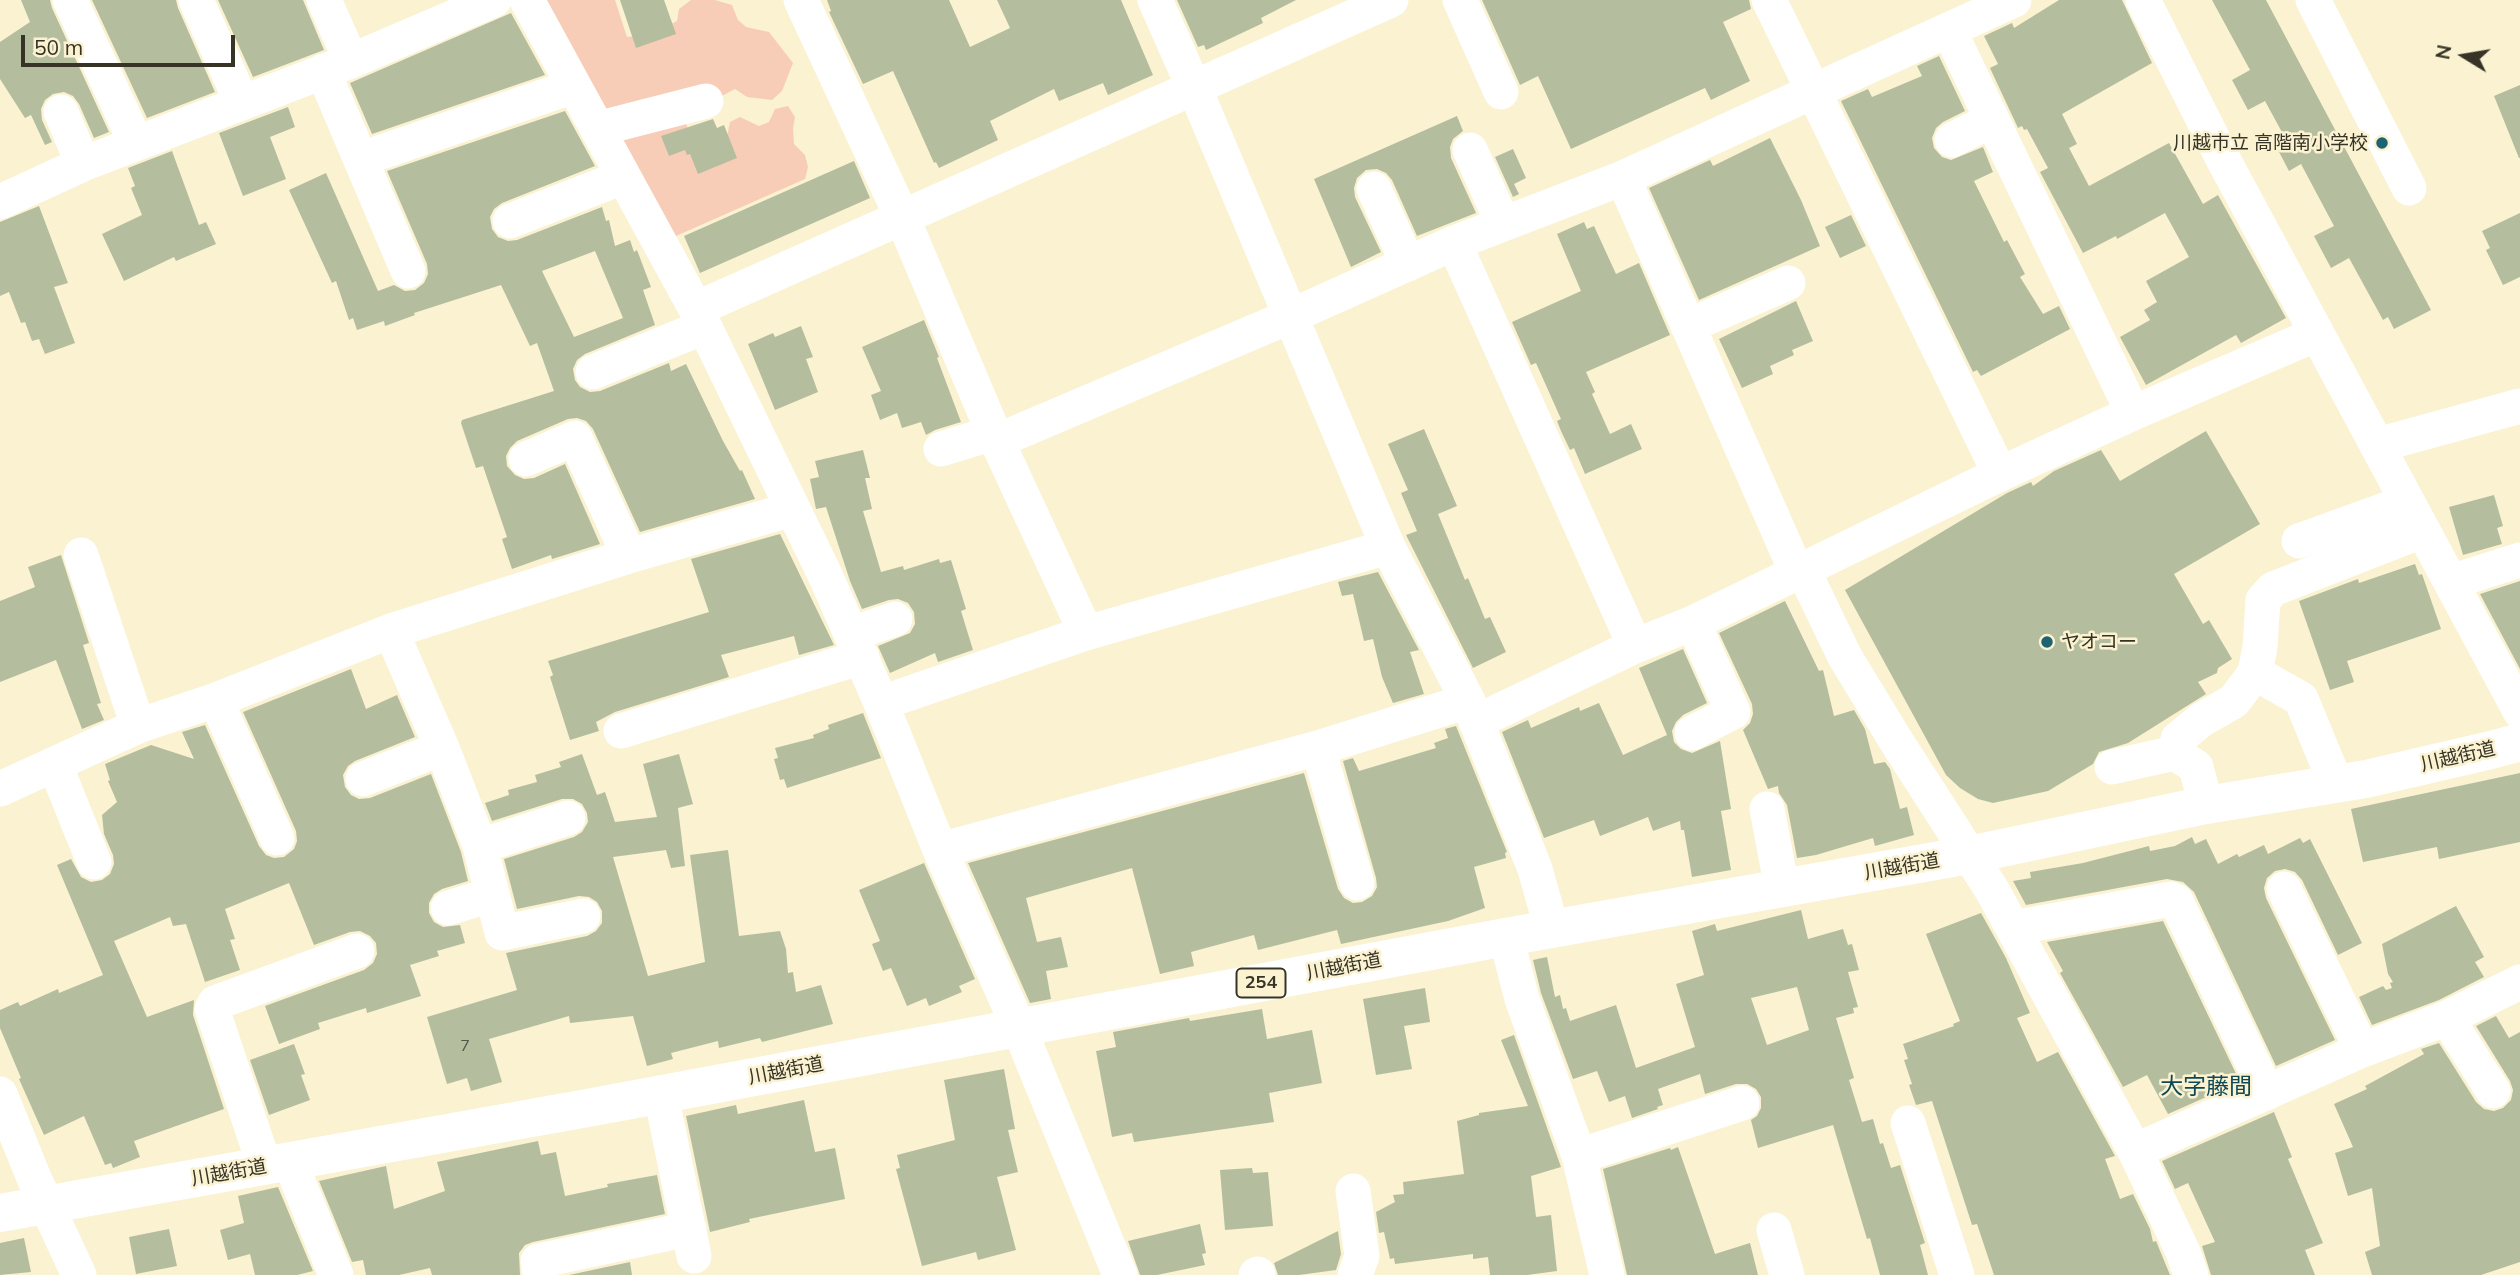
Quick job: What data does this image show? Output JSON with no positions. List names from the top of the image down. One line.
{"streets":{"highway":["川越街道","254"]},"districts":["大字藤間"],"places":["川越市立 高階南小学校","ヤオコー"],"house_numbers":["7"],"scale_bar":"50 m","north":"left"}
